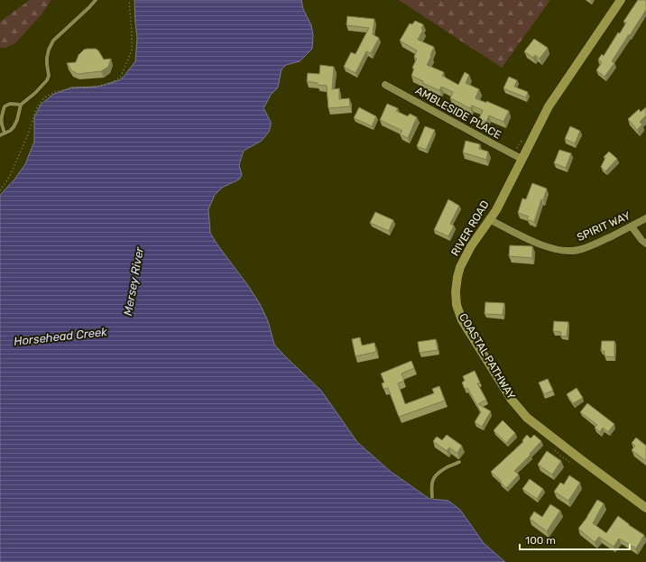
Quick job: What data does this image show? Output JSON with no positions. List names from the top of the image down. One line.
{"streets":{"main road":["RIVER ROAD"],"street":["AMBLESIDE PLACE","SPIRIT WAY"]},"crossings":[["AMBLESIDE PLACE","RIVER ROAD"],["SPIRIT WAY","RIVER ROAD"]],"water":["Mersey River","Horsehead Creek"],"scale_bar":"100 m"}
